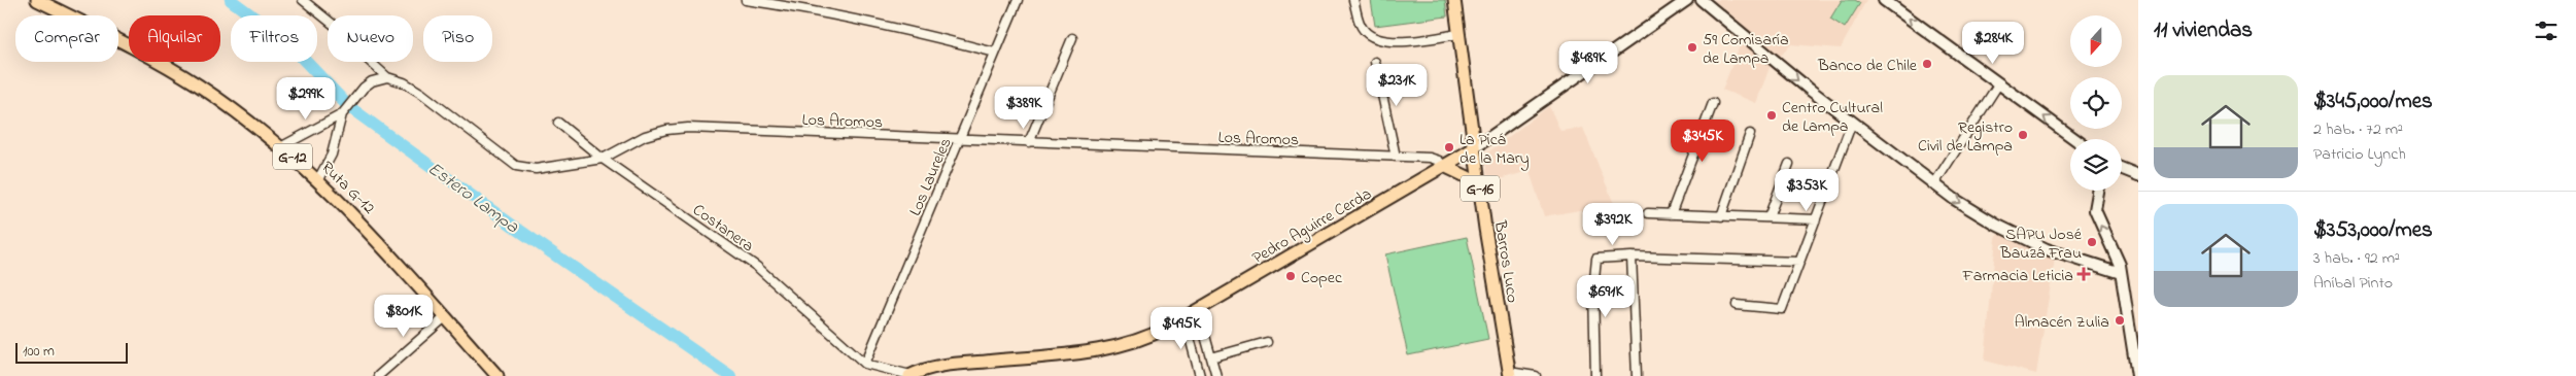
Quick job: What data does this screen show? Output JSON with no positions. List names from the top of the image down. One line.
{"streets":{"main road":["G-12","Ruta G-12","G-16","Pedro Aguirre Cerda","Barros Luco"],"street":["Los Aromos","Los Laureles","Costanera"]},"crossings":[["Los Aromos","Los Laureles"],["Los Aromos","Pedro Aguirre Cerda"],["Los Aromos","Costanera"],["Los Laureles","Costanera"],["Pedro Aguirre Cerda","Barros Luco"]],"water":["Estero Lampa"],"places":{"other":["59 Comisaría de Lampa","Banco de Chile","Centro Cultural de Lampa","Registro Civil de Lampa","La Picá de la Mary","SAPU José Bauzá Frau","Copec","Almacén Zulia"],"health":["Farmacia Leticia"]},"scale_bar":"100 m","north":"bottom","page":{"heading":"11 viviendas","chip":["Comprar","Alquilar","Filtros","Nuevo","Piso"],"price":["$284K","$489K","$231K","$299K","$389K","$345K","$353K","$392K","$691K","$801K","$495K"],"list":[{"name":"$345,000/mes","note":"2 hab. · 72 m² · Patricio Lynch"},{"name":"$353,000/mes","note":"3 hab. · 92 m² · Aníbal Pinto"}],"scale":"100 m"}}
